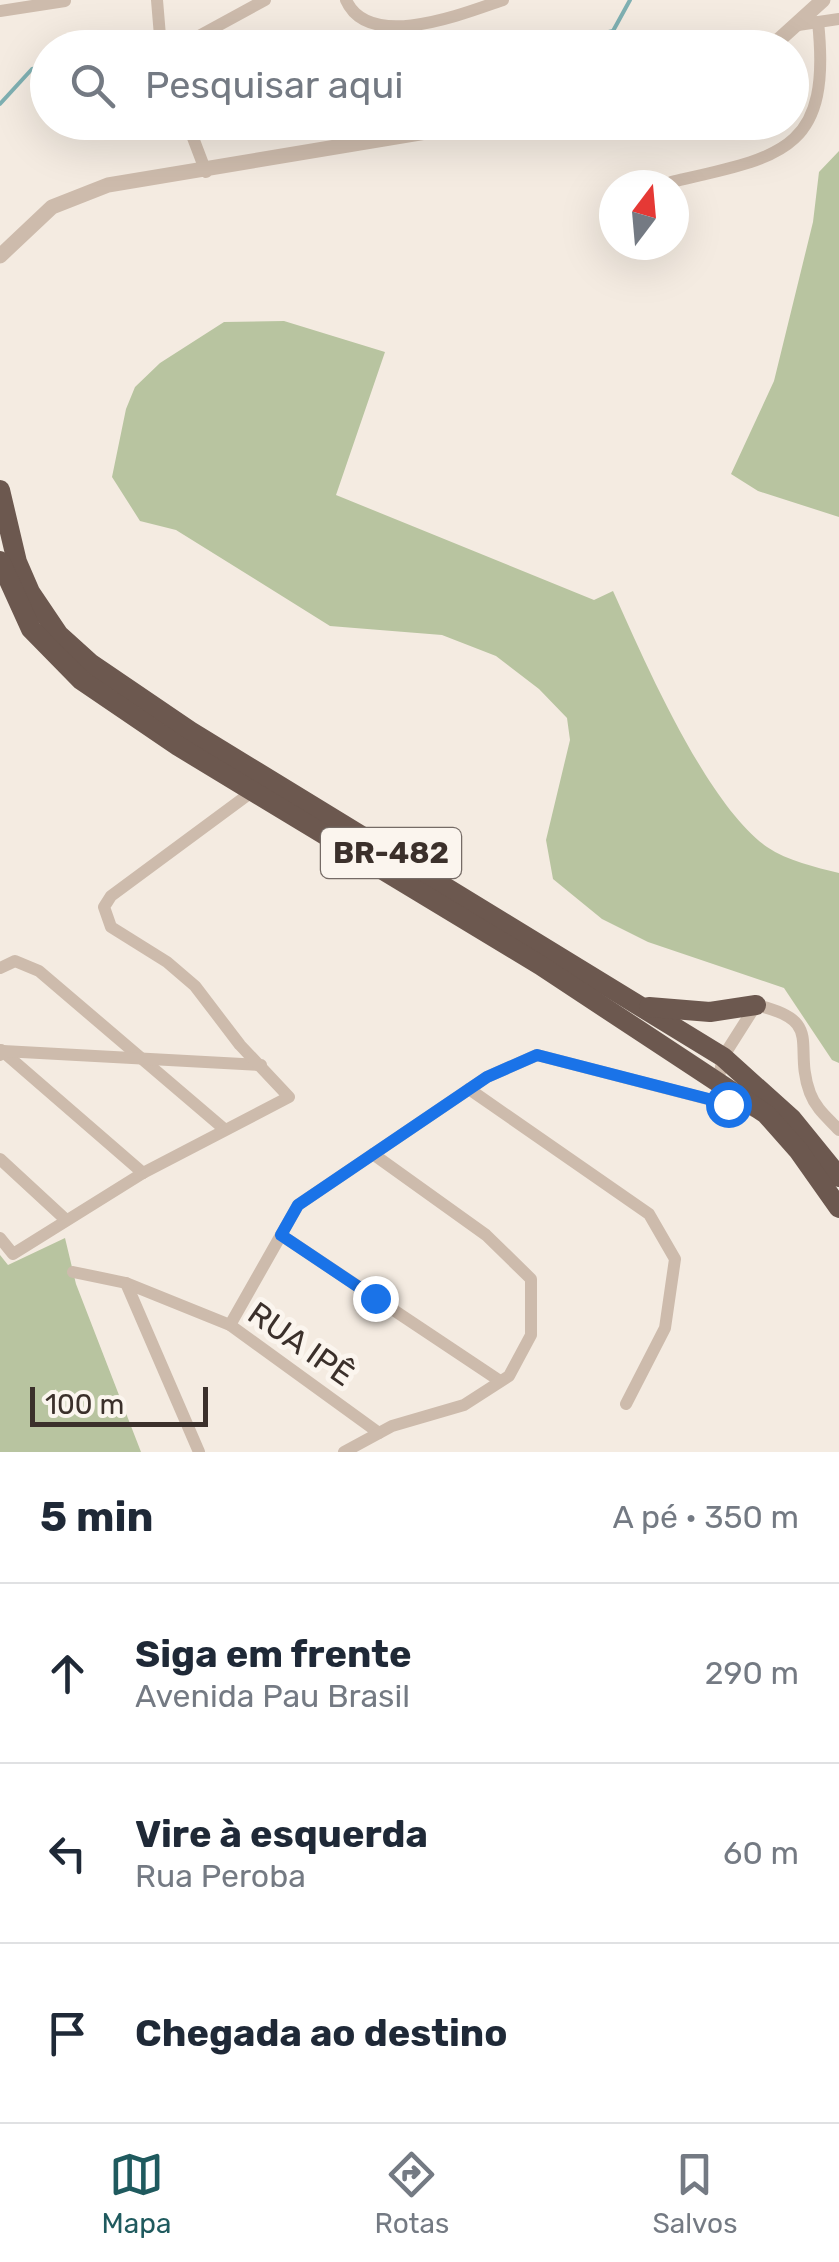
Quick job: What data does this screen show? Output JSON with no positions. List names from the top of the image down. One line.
{"streets":{"highway":["BR-482"],"street":["RUA IPÊ"]},"scale_bar":"100 m","north":"top","page":{"search":"Pesquisar aqui","scale":"100 m","heading":["5 min","A pé · 350 m"],"list":[["Siga em frente","Avenida Pau Brasil","290 m"],["Vire à esquerda","Rua Peroba","60 m"],"Chegada ao destino"],"nav":["Mapa","Rotas","Salvos"]}}
